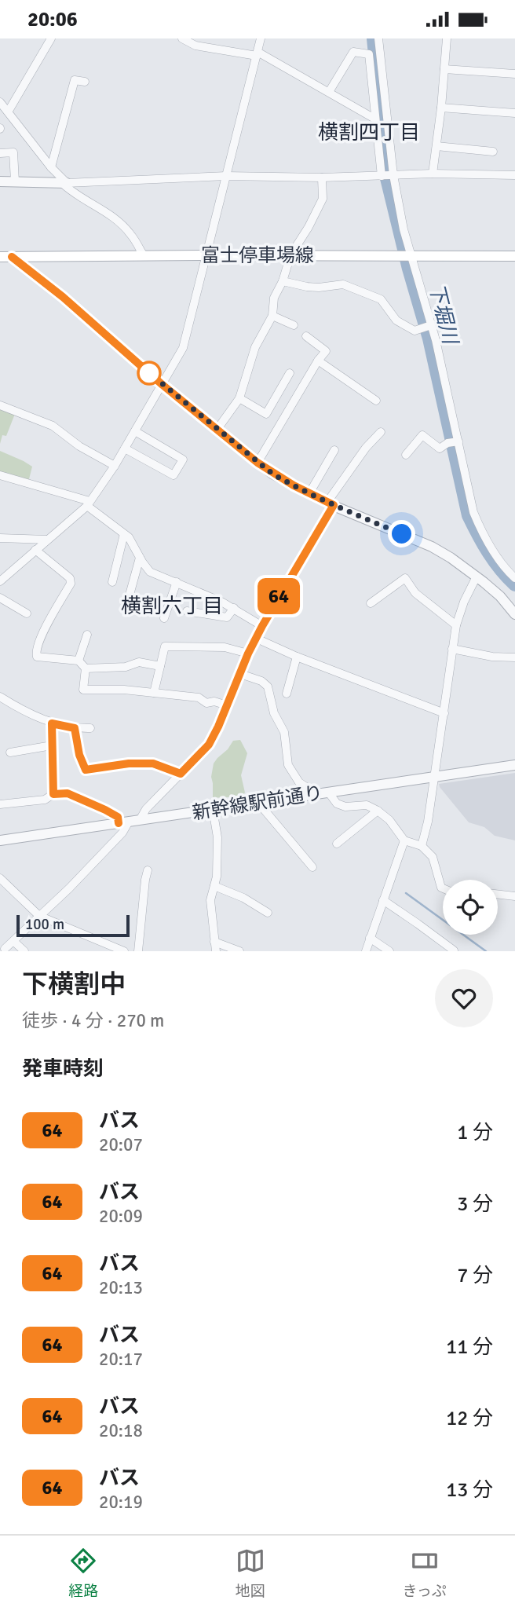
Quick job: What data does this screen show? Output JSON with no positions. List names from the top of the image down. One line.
{"streets":{"main road":["富士停車場線"],"street":["新幹線駅前通り"]},"districts":["横割四丁目","横割六丁目"],"water":["下堀川"],"lines":["bus line 64"],"scale_bar":"100 m","page":{"status":"20:06","on_map":"64","scale":"100 m","heading":[["下横割中","徒歩 · 4 分 · 270 m"],"発車時刻"],"list":[{"mark":"64","name":"バス","note":"20:07","value":"1 分"},{"mark":"64","name":"バス","note":"20:09","value":"3 分"},{"mark":"64","name":"バス","note":"20:13","value":"7 分"},{"mark":"64","name":"バス","note":"20:17","value":"11 分"},{"mark":"64","name":"バス","note":"20:18","value":"12 分"},{"mark":"64","name":"バス","note":"20:19","value":"13 分"}],"tabs":["経路","地図","きっぷ"]}}
